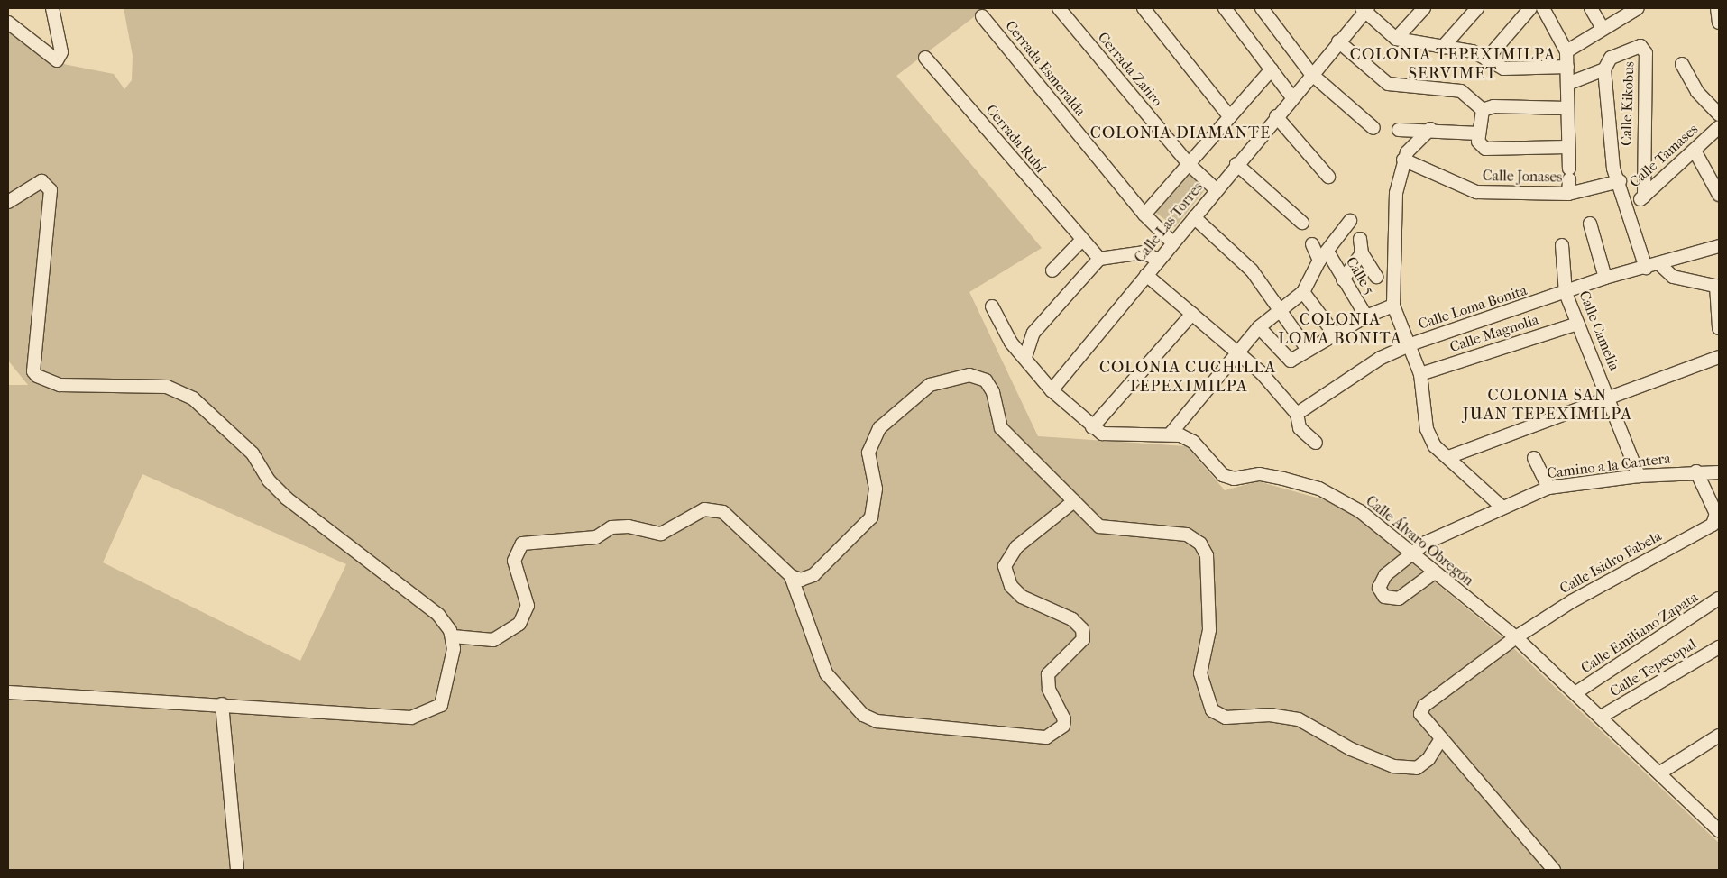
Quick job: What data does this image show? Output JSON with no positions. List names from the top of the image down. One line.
{"streets":{"street":["Cerrada Esmeralda","Cerrada Zafiro","Calle Kikobus","Cerrada Rubí","Calle Tamases","Calle Jonases","Calle Las Torres","Calle 5","Calle Loma Bonita","Calle Camelia","Calle Magnolia","Camino a la Cantera","Calle Álvaro Obregón","Calle Isidro Fabela","Calle Emiliano Zapata","Calle Tepecopal"]},"crossings":[["Cerrada Esmeralda","Calle Las Torres"],["Cerrada Zafiro","Calle Las Torres"],["Calle Kikobus","Calle Tamases"],["Calle Las Torres","Calle Álvaro Obregón"],["Calle Loma Bonita","Calle Camelia"],["Calle Camelia","Calle Magnolia"],["Calle Camelia","Camino a la Cantera"],["Camino a la Cantera","Calle Álvaro Obregón"],["Camino a la Cantera","Calle Isidro Fabela"],["Calle Álvaro Obregón","Calle Isidro Fabela"],["Calle Álvaro Obregón","Calle Emiliano Zapata"],["Calle Álvaro Obregón","Calle Tepecopal"]],"districts":["COLONIA TEPEXIMILPA SERVIMET","COLONIA DIAMANTE","COLONIA LOMA BONITA","COLONIA CUCHILLA TEPEXIMILPA","COLONIA SAN JUAN TEPEXIMILPA"]}
